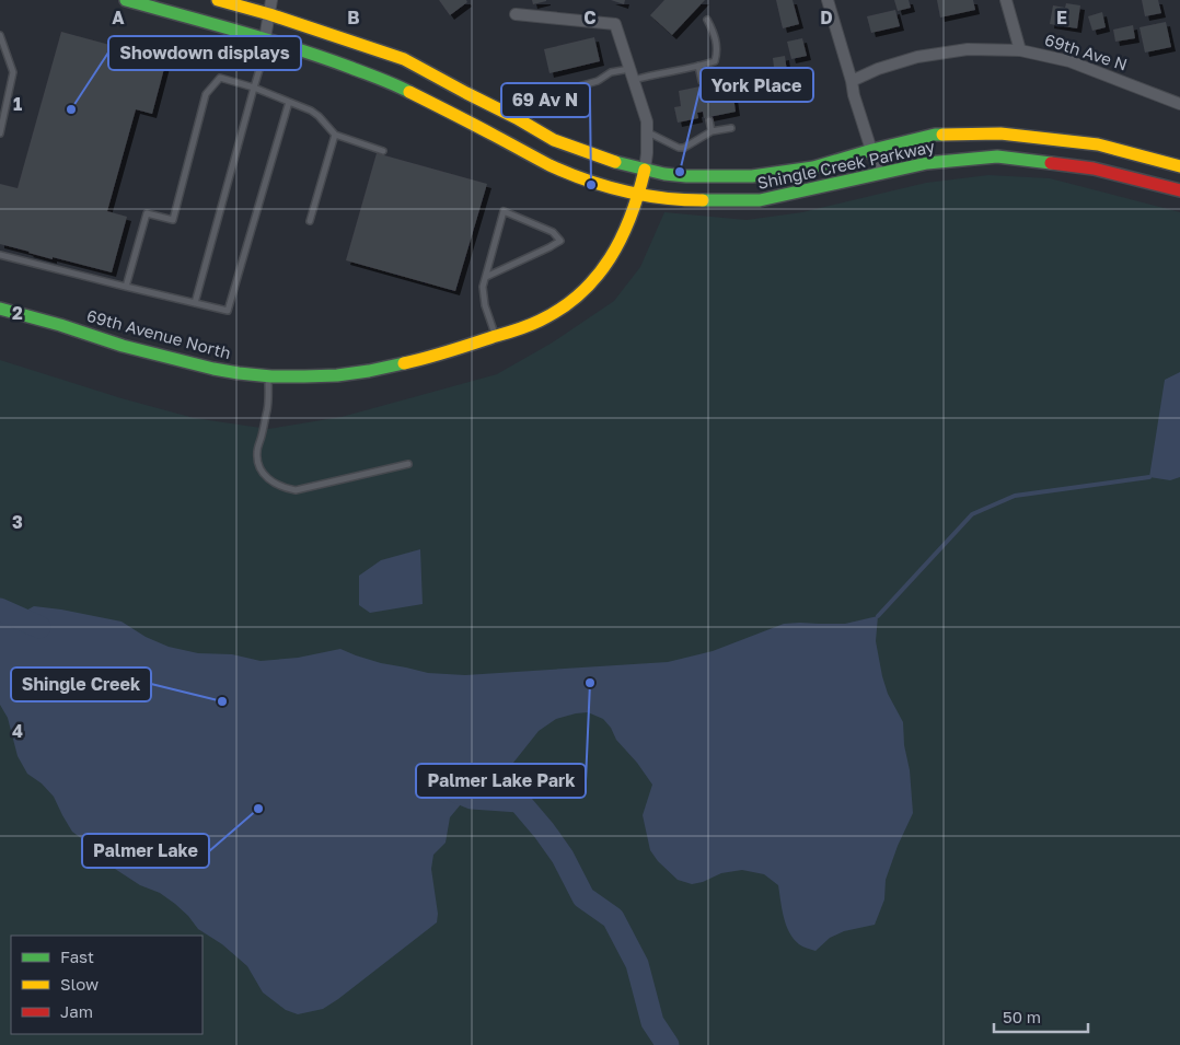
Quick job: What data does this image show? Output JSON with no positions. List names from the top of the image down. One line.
{"streets":{"street":["69th Ave N","Shingle Creek Parkway","69th Avenue North"]},"crossings":[["Shingle Creek Parkway","69th Avenue North"]],"places":["Showdown displays","York Place","69 Av N","Palmer Lake Park","Shingle Creek","Palmer Lake"],"legend":["Fast","Slow","Jam"],"scale_bar":"50 m","grid":{"columns":["A","B","C","D","E"],"rows":["1","2","3","4"]}}
